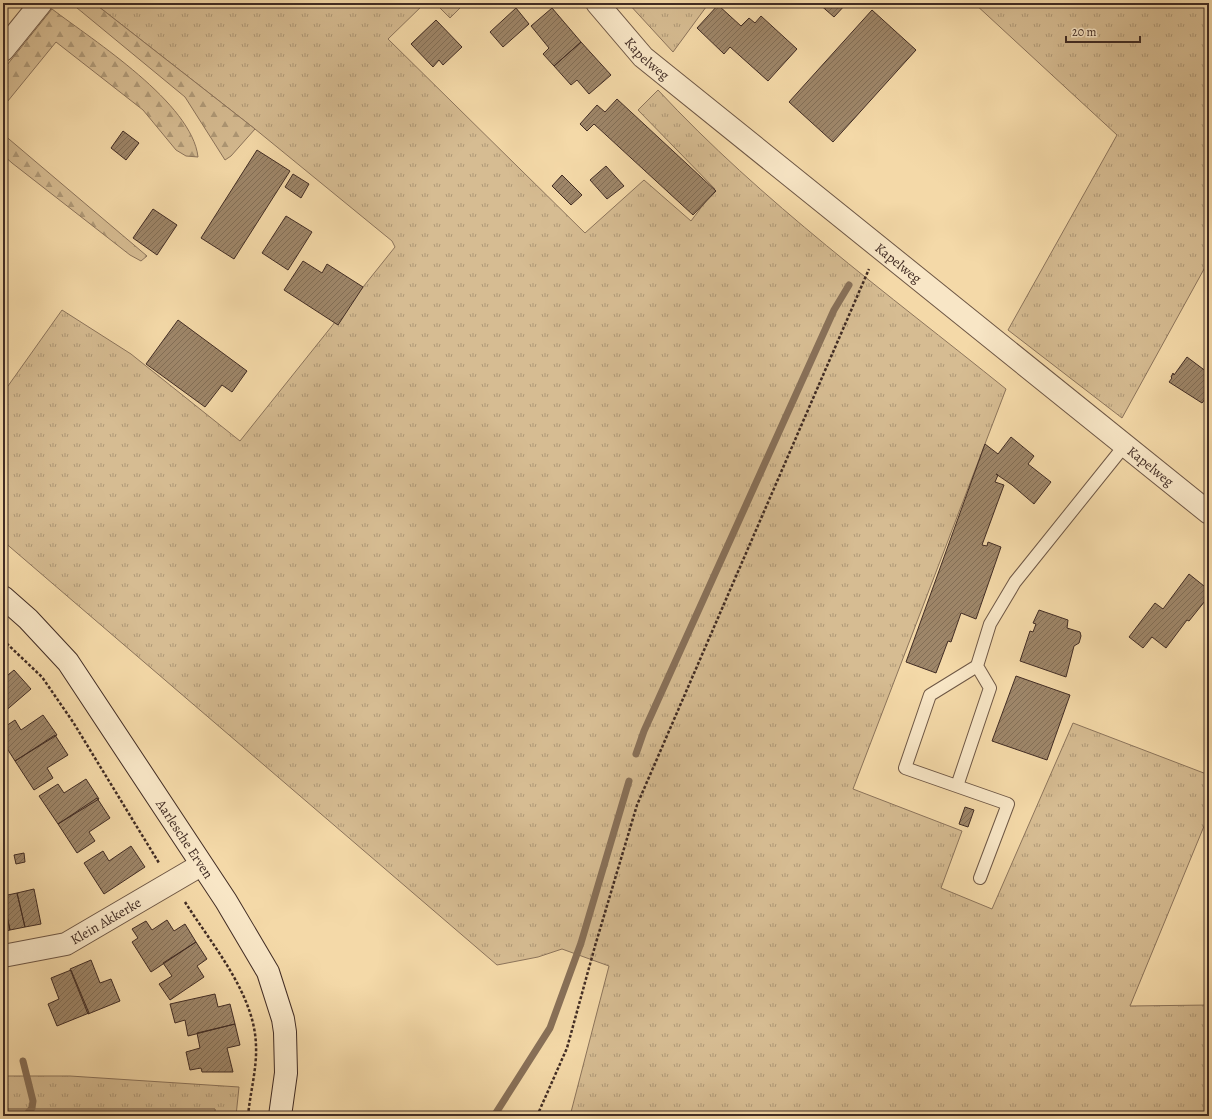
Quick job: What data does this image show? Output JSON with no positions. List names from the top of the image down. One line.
{"streets":{"street":["Kapelweg","Aarlesche Erven","Klein Akkerke"]},"crossings":[["Aarlesche Erven","Klein Akkerke"]],"scale_bar":"20 m"}
